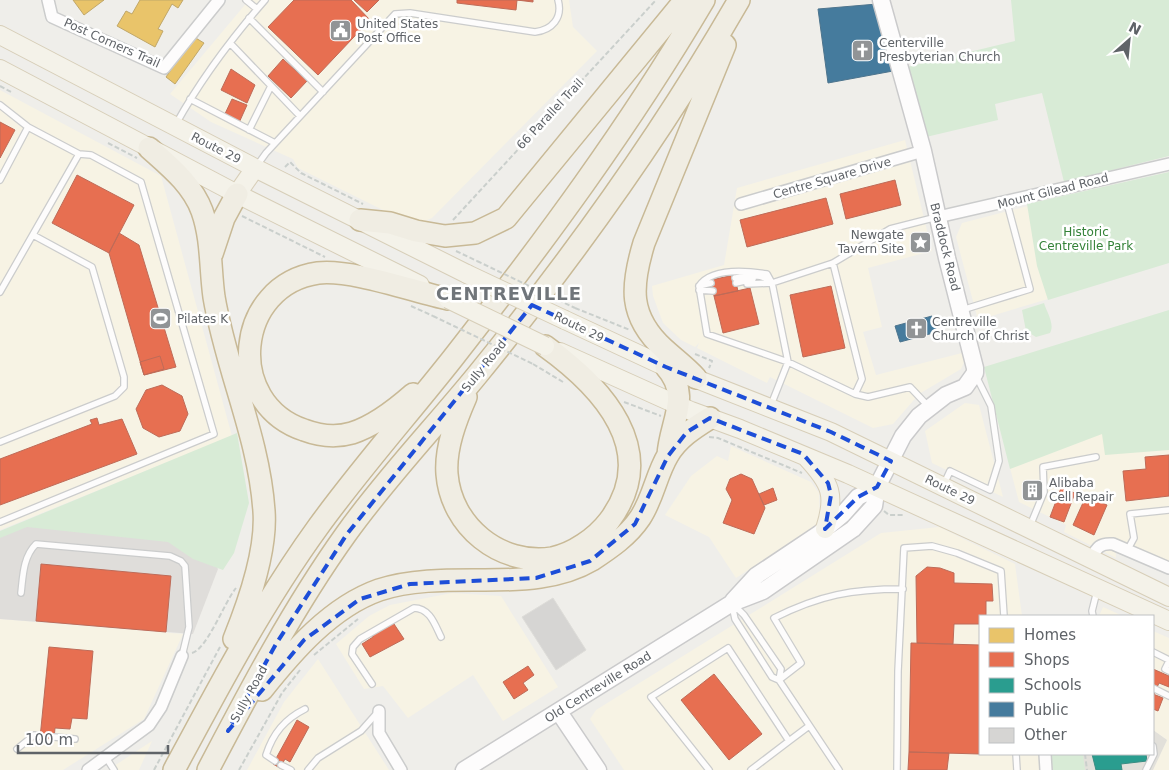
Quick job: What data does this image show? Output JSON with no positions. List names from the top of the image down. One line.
{"streets":{"highway":["Sully Road"],"main road":["Route 29"],"street":["Post Corners Trail","Centre Square Drive","Mount Gilead Road","Braddock Road","Old Centreville Road"],"path":["66 Parallel Trail"]},"crossings":[["Route 29","Old Centreville Road"],["Centre Square Drive","Braddock Road"],["Mount Gilead Road","Braddock Road"]],"districts":["CENTREVILLE"],"parks":["Historic Centreville Park"],"places":{"public building":["United States Post Office"],"church":["Centerville Presbyterian Church","Centreville Church of Christ"],"place":["Newgate Tavern Site"],"sports":["Pilates K"],"building":["Alibaba Cell Repair"]},"legend":["Homes","Shops","Schools","Public","Other"],"scale_bar":"100 m","north":"top right"}
